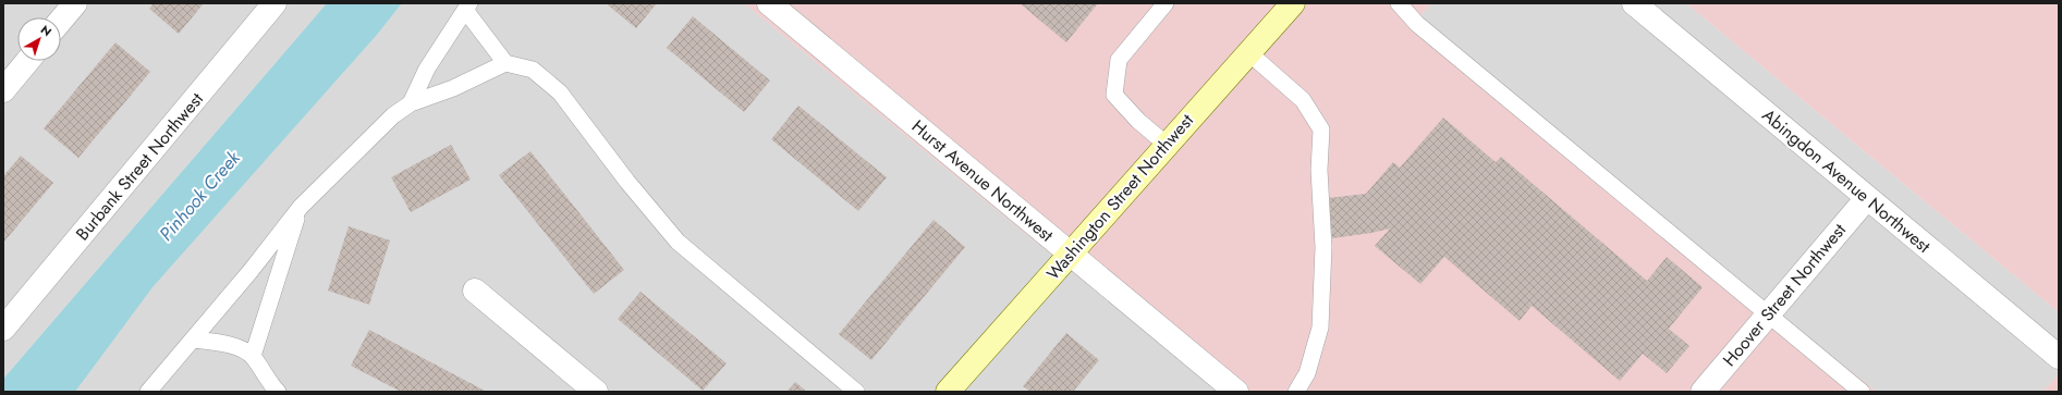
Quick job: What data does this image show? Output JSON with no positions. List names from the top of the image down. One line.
{"streets":{"main road":["Washington Street Northwest"],"street":["Burbank Street Northwest","Hurst Avenue Northwest","Abingdon Avenue Northwest","Hoover Street Northwest"]},"crossings":[["Hurst Avenue Northwest","Washington Street Northwest"],["Abingdon Avenue Northwest","Hoover Street Northwest"]],"water":["Pinhook Creek"],"north":"top right"}
